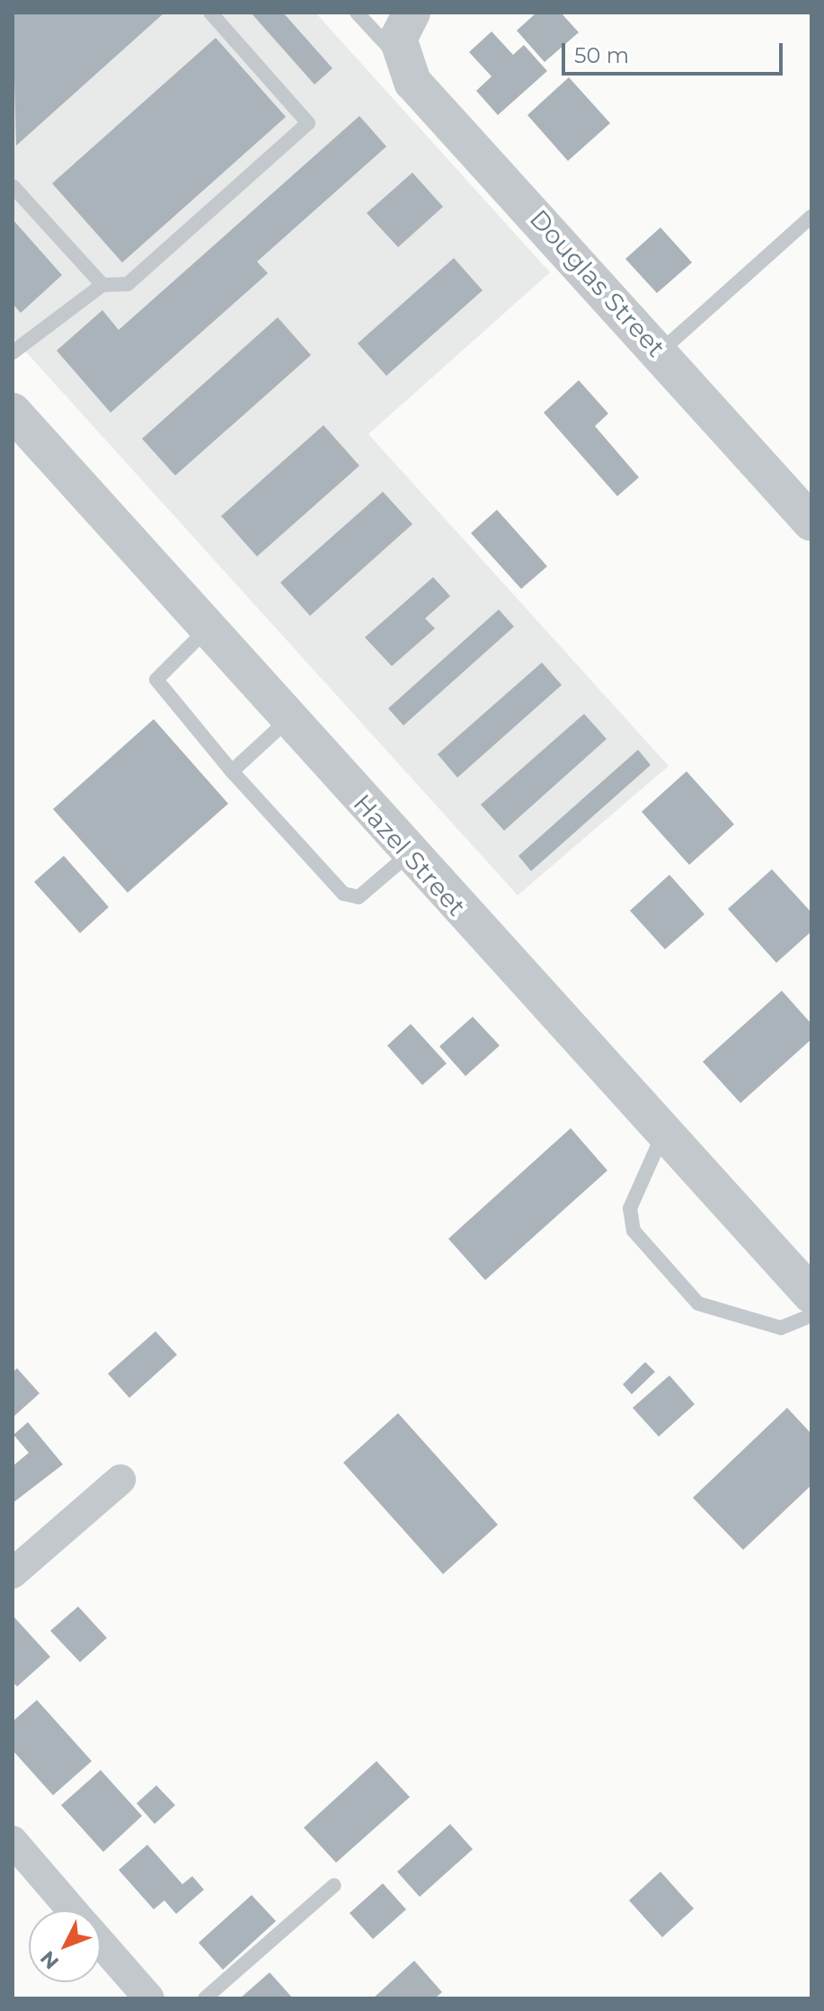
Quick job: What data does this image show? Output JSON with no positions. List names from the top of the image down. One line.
{"streets":{"street":["Douglas Street","Hazel Street"]},"scale_bar":"50 m","north":"bottom left"}
